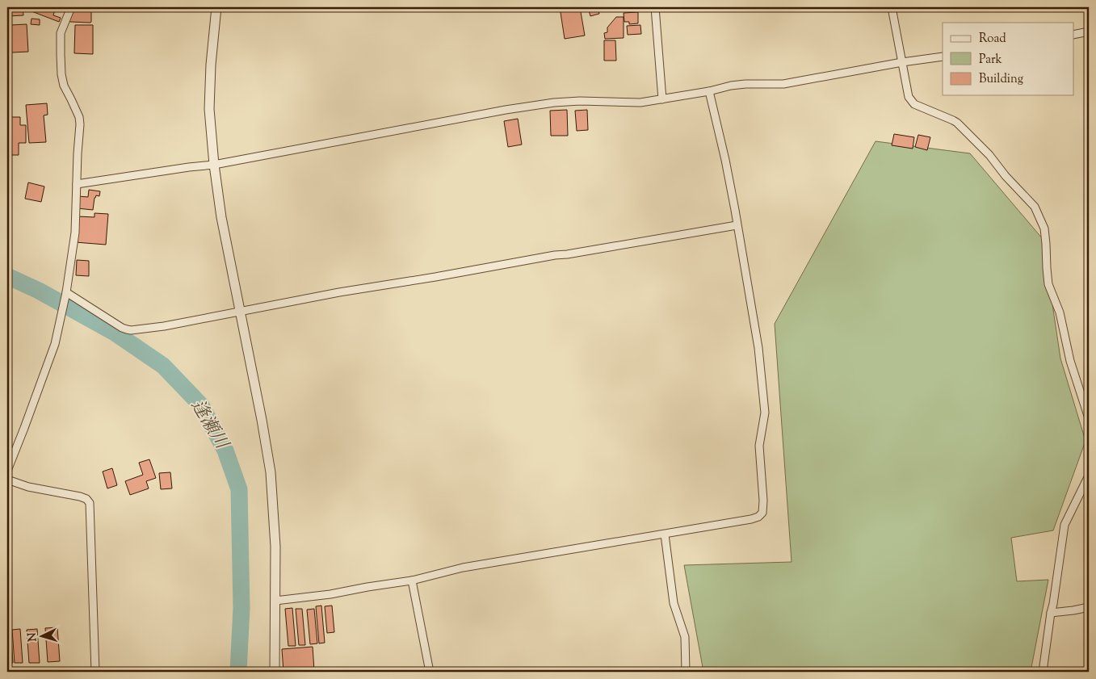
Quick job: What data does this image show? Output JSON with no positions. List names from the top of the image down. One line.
{"water":["逢瀬川"],"legend":["Road","Park","Building"],"north":"left"}
